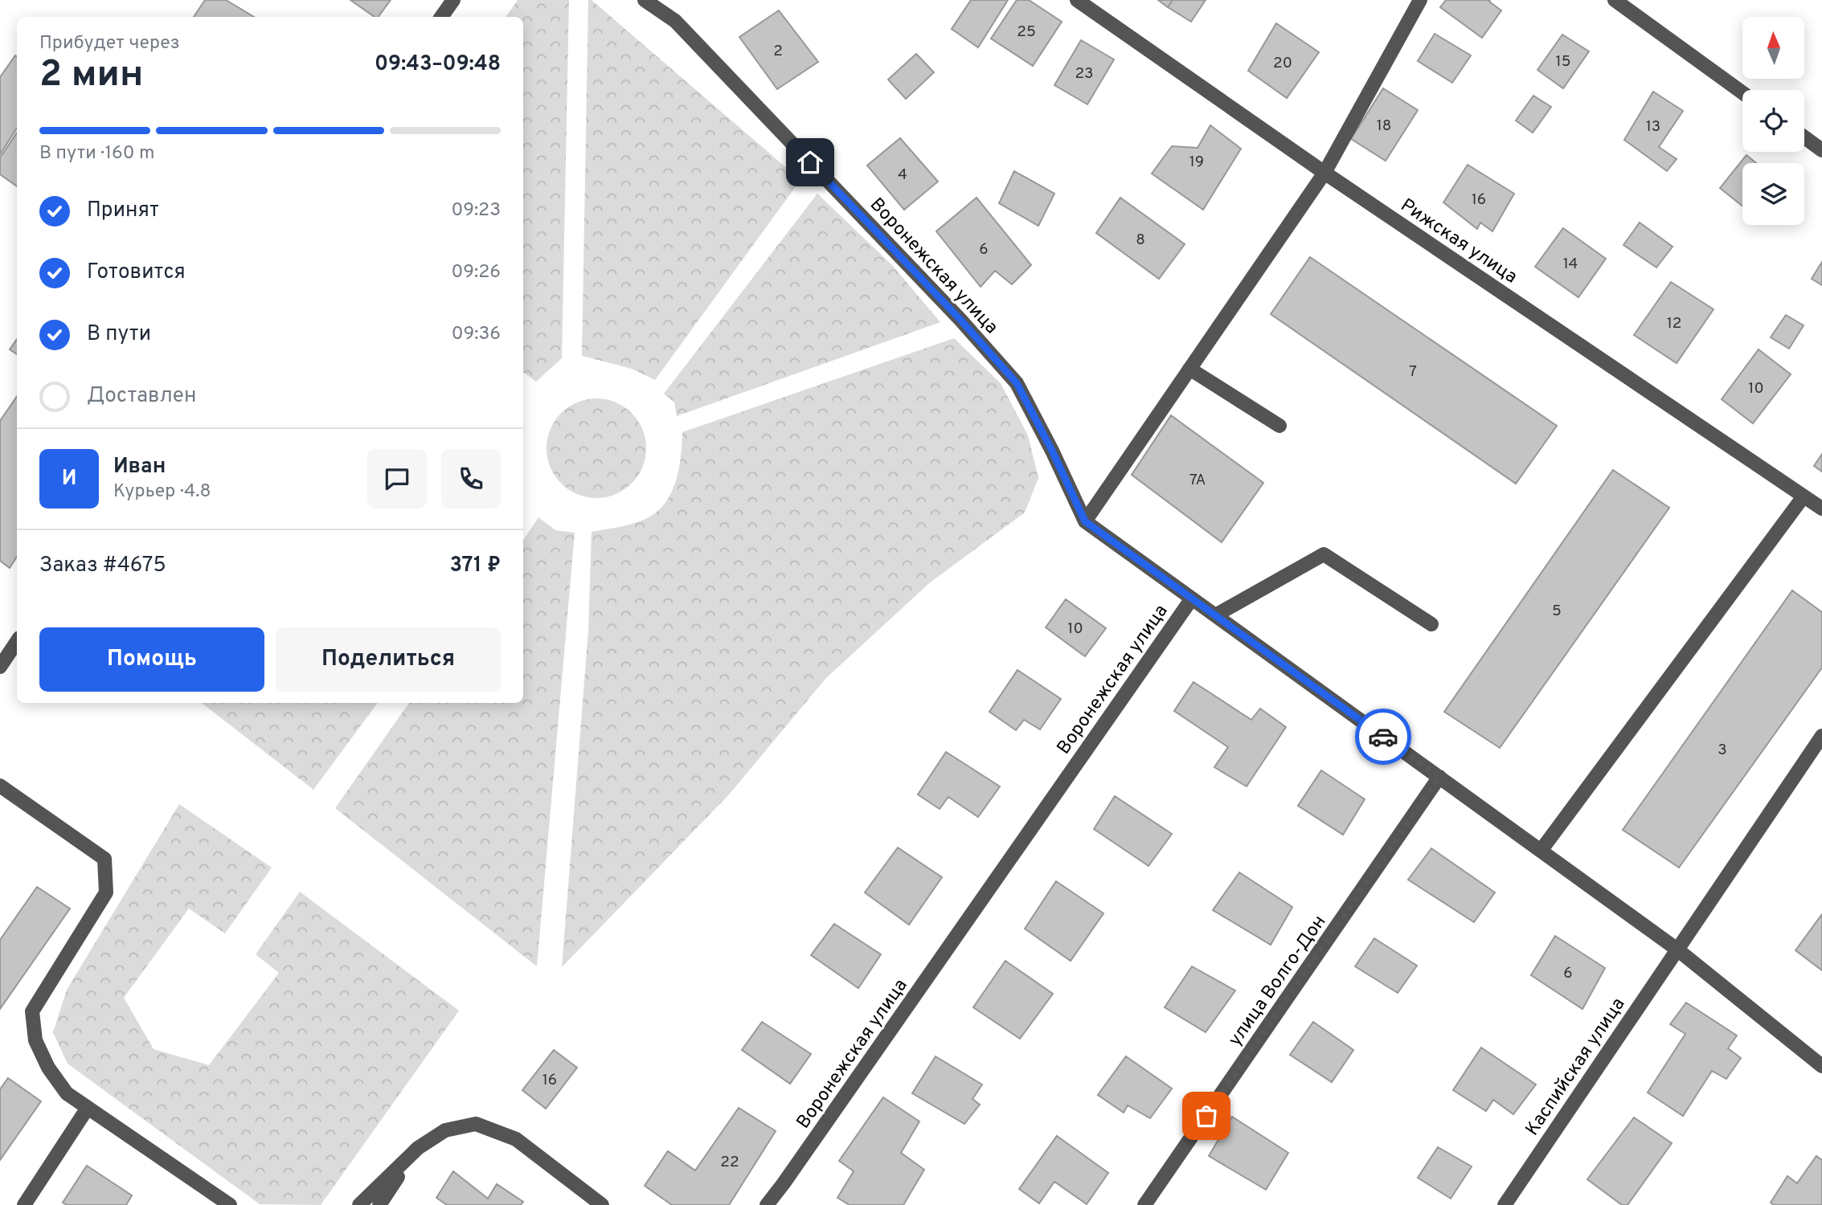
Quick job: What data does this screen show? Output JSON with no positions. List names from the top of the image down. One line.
{"streets":{"street":["Рижская улица","Воронежская улица","улица Волго-Дон","Каспийская улица"]},"house_numbers":["25","2","15","20","23","18","13","19","4","16","8","6","14","12","7","10","7А","5","10","3","6","16","22"],"north":"top","page":{"heading":["2 мин","Прибудет через","09:43–09:48"],"panel":["Иван","Курьер · 4.8","Заказ #4675","371 ₽"],"bar":"В пути · 160 m","list":[["Принят","09:23"],["Готовится","09:26"],["В пути","09:36"],"Доставлен"],"round":"И","buttons":["Помощь","Поделиться"]}}
